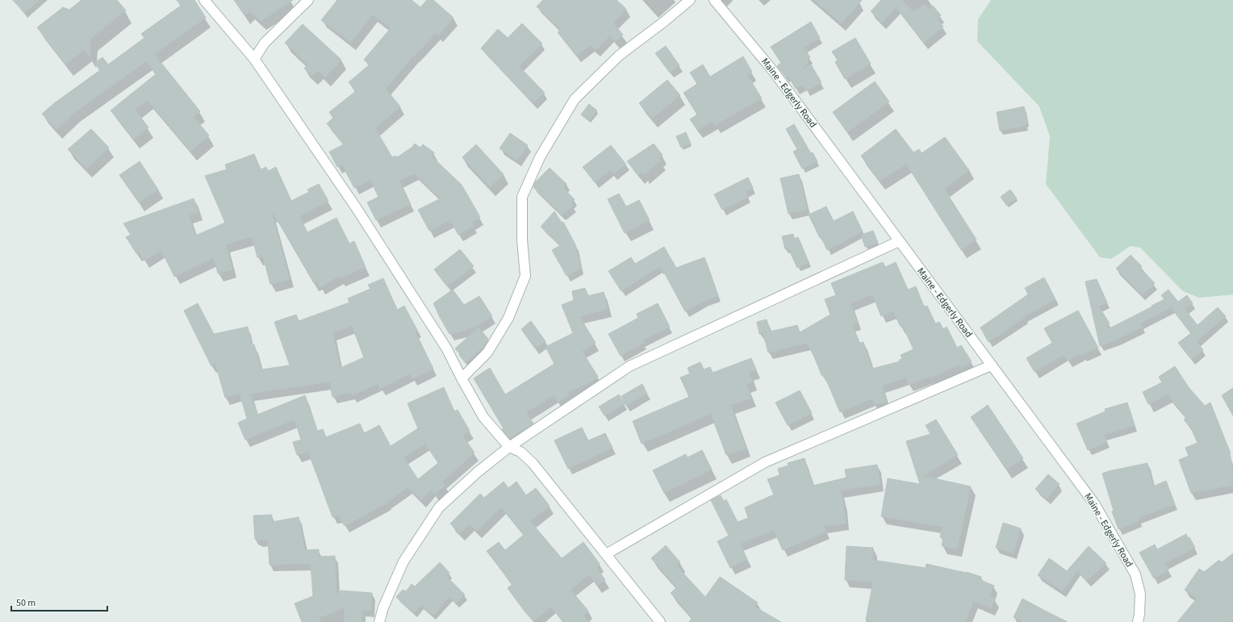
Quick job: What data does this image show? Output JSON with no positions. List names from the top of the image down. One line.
{"streets":{"street":["Maine - Edgerly Road"]},"scale_bar":"50 m"}
